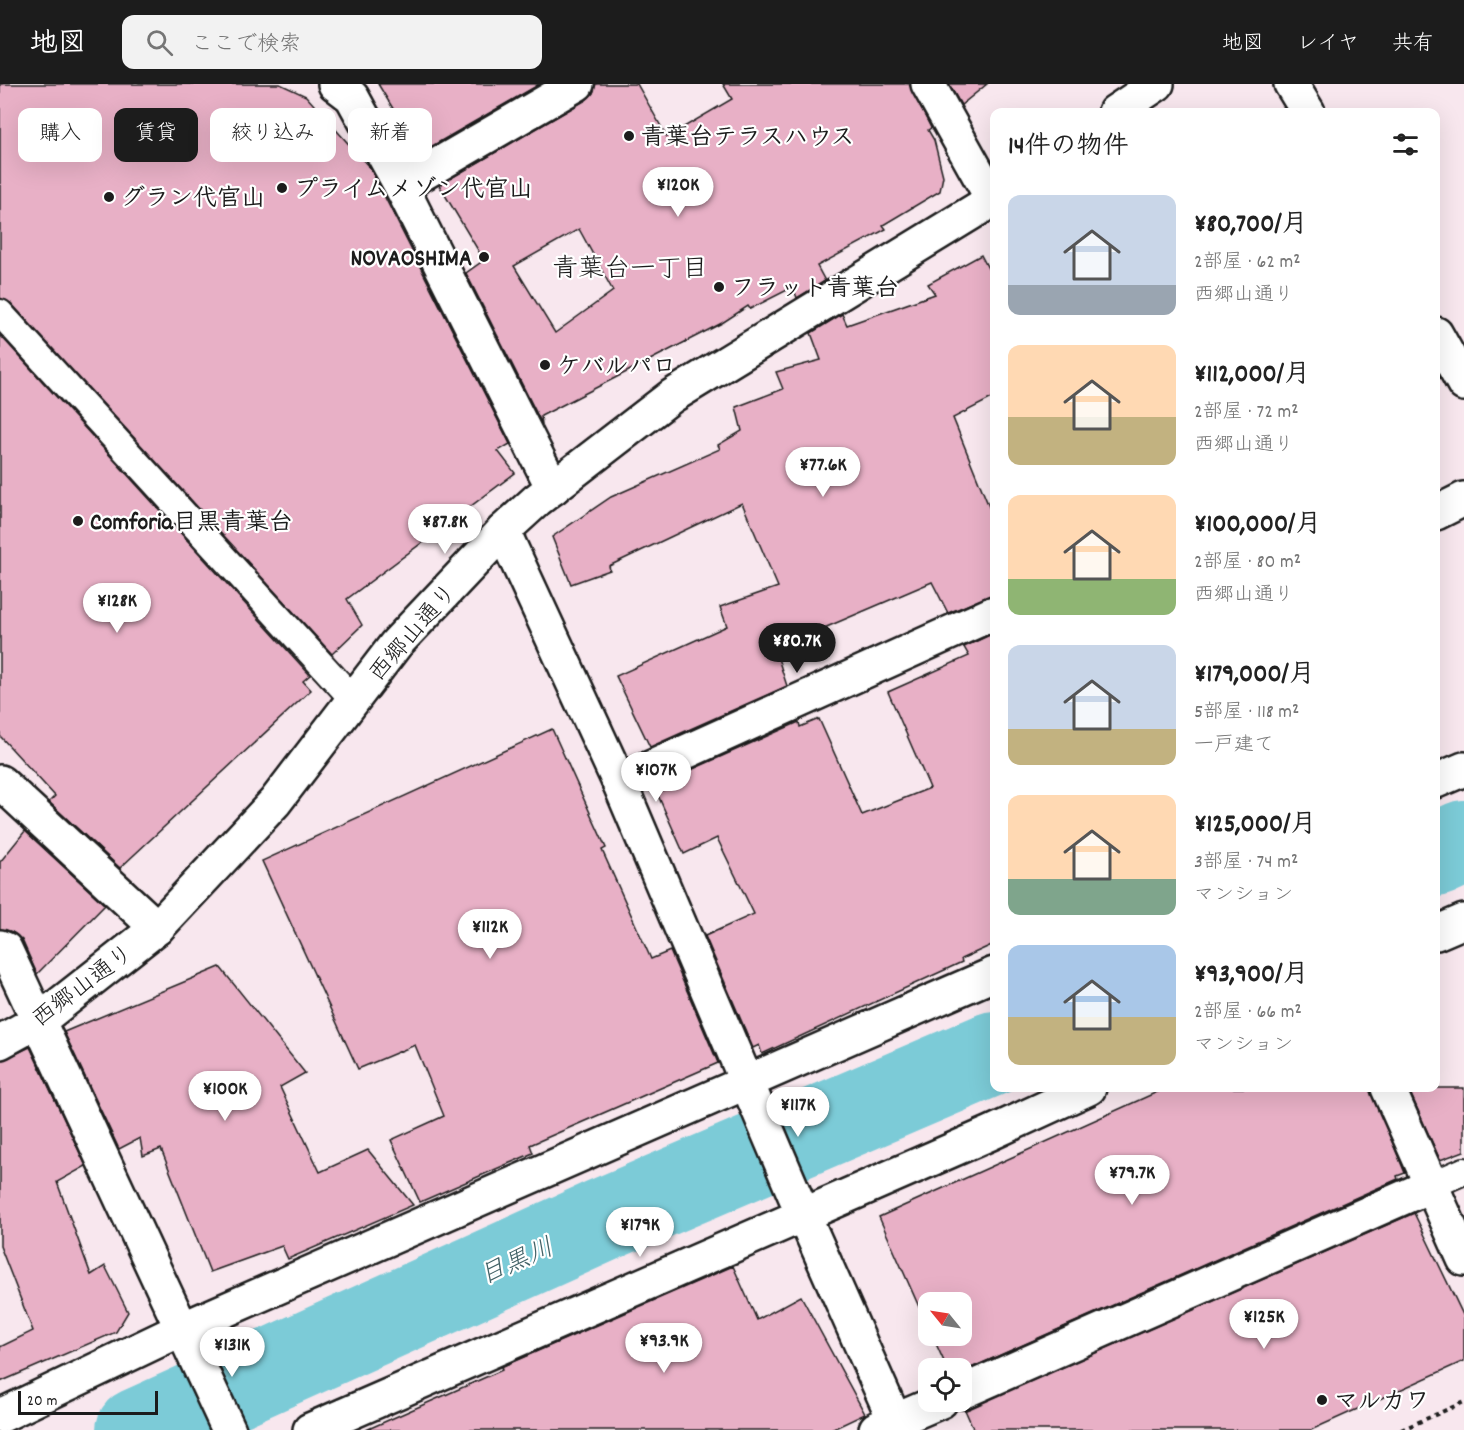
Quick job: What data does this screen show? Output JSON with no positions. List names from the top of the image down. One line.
{"streets":{"street":["西郷山通り"]},"districts":["青葉台一丁目"],"water":["目黒川"],"places":["青葉台テラスハウス","プライムメゾン代官山","グラン代官山","NOVAOSHIMA","フラット青葉台","ケバルパロ","Comforia目黒青葉台","マルカワ"],"scale_bar":"20 m","north":"top left","page":{"header":"地図","search":"ここで検索","nav":["地図","レイヤ","共有"],"chip":["購入","賃貸","絞り込み","新着"],"heading":"14件の物件","price":["¥120K","¥77.6K","¥87.8K","¥128K","¥80.7K","¥107K","¥112K","¥100K","¥117K","¥79.7K","¥179K","¥125K","¥93.9K","¥131K"],"list":[{"name":"¥80,700/月","note":"2部屋 · 62 m² · 西郷山通り"},{"name":"¥112,000/月","note":"2部屋 · 72 m² · 西郷山通り"},{"name":"¥100,000/月","note":"2部屋 · 80 m² · 西郷山通り"},{"name":"¥179,000/月","note":"5部屋 · 118 m² · 一戸建て"},{"name":"¥125,000/月","note":"3部屋 · 74 m² · マンション"},{"name":"¥93,900/月","note":"2部屋 · 66 m² · マンション"}],"scale":"20 m"}}
